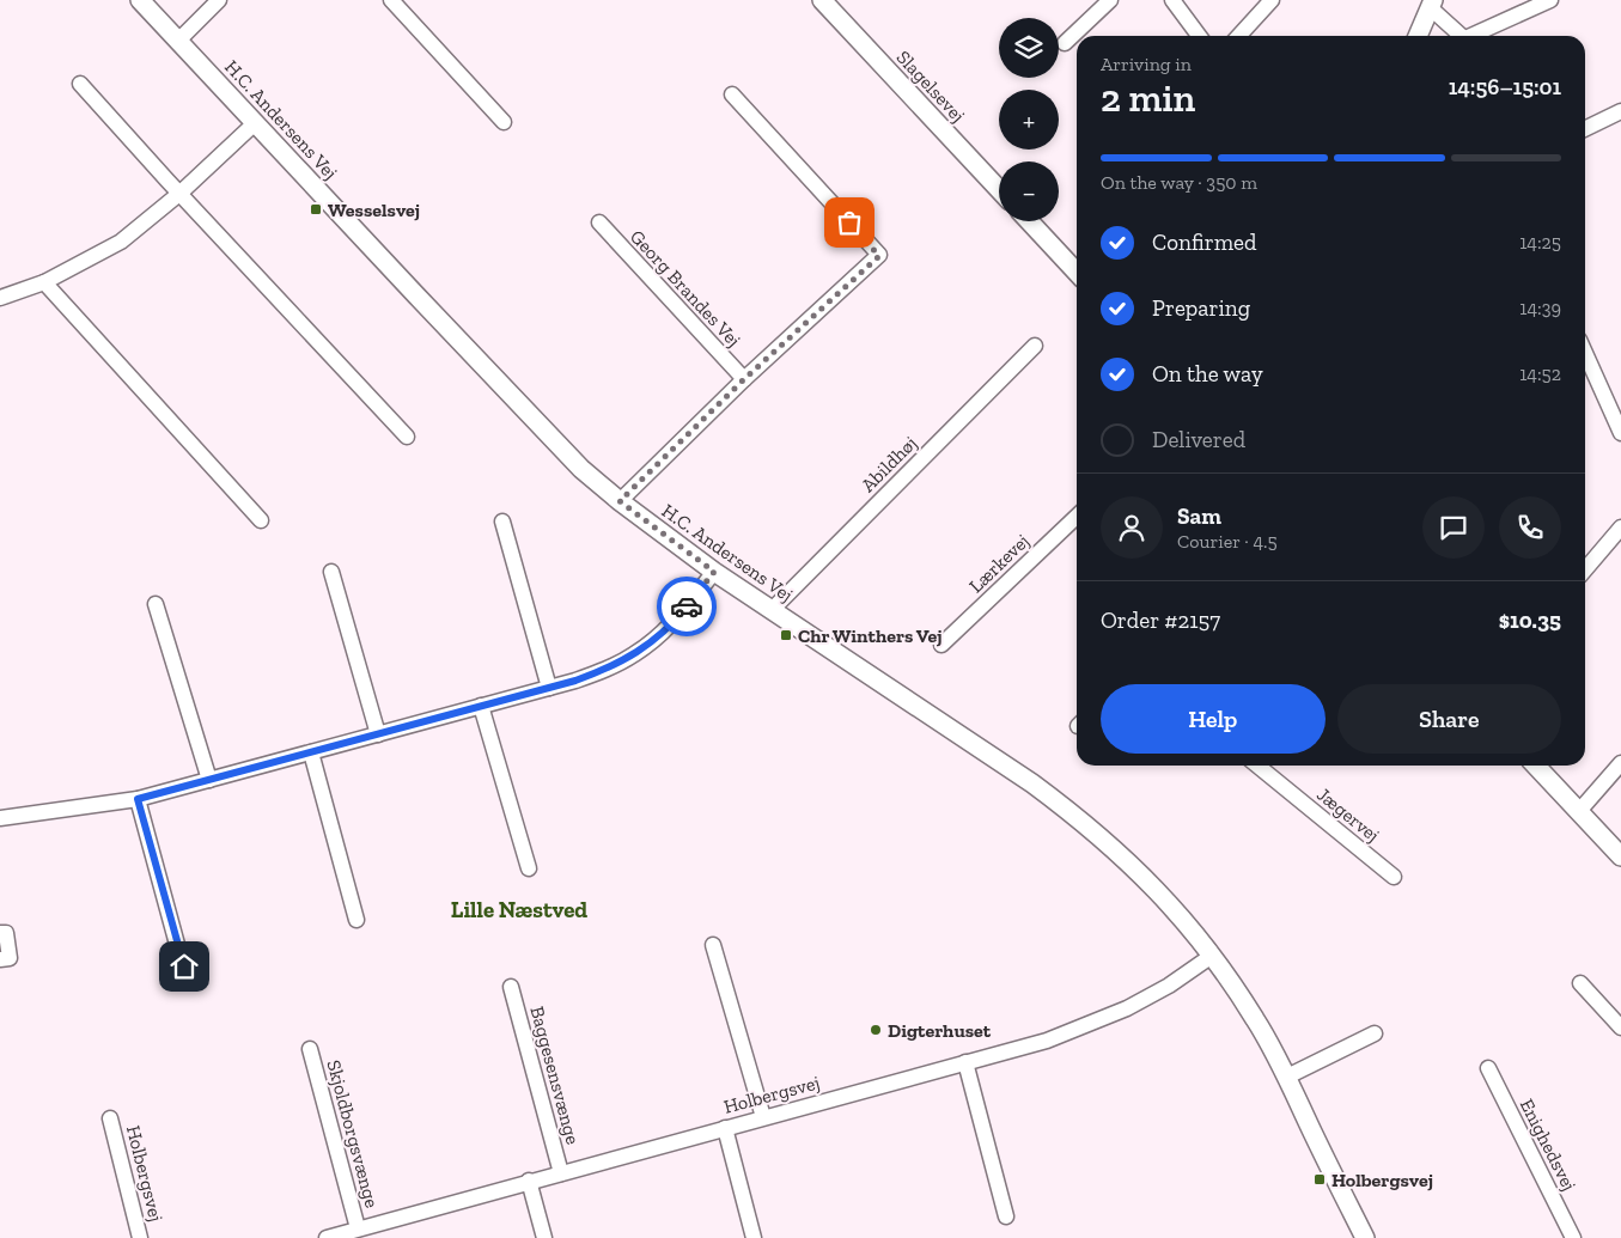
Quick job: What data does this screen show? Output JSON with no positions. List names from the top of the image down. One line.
{"streets":{"street":["Slagelsevej","H.C. Andersens Vej","Georg Brandes Vej","Abildhøj","Lærkevej","Jægervej","Baggesensvænge","Holbergsvej","Skjoldborgsvænge","Enighedsvej"]},"crossings":[["H.C. Andersens Vej","Abildhøj"],["H.C. Andersens Vej","Holbergsvej"],["Baggesensvænge","Holbergsvej"],["Holbergsvej","Skjoldborgsvænge"]],"districts":["Lille Næstved"],"places":{"transit":["Wesselsvej","Chr Winthers Vej","Holbergsvej"],"other":["Digterhuset"]},"page":{"map_buttons":["+","−"],"heading":["2 min","Arriving in","14:56–15:01"],"panel":["Sam","Courier · 4.5","Order #2157","$10.35"],"bar":"On the way · 350 m","list":[["Confirmed","14:25"],["Preparing","14:39"],["On the way","14:52"],"Delivered"],"buttons":["Help","Share"]}}
